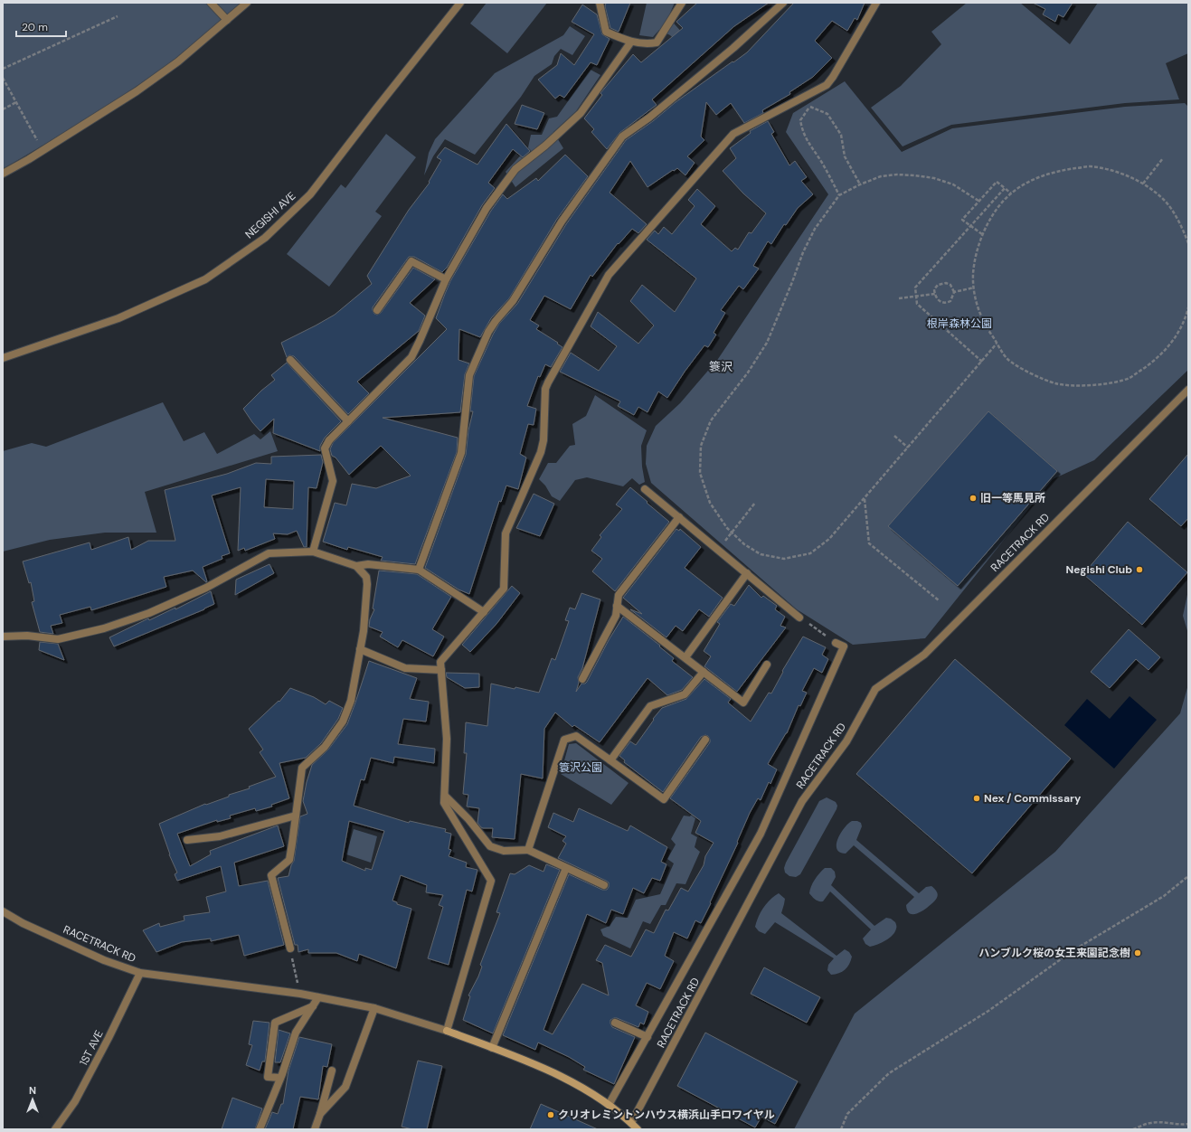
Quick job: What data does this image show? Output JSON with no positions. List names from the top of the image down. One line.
{"streets":{"street":["NEGISHI AVE","RACETRACK RD","1ST AVE"]},"crossings":[["RACETRACK RD","1ST AVE"]],"districts":["簑沢"],"parks":["根岸森林公園","簑沢公園"],"places":["旧一等馬見所","Negishi Club","Nex / Commissary","ハンブルク桜の女王来園記念樹","クリオレミントンハウス横浜山手ロワイヤル"],"scale_bar":"20 m","north":"top"}
